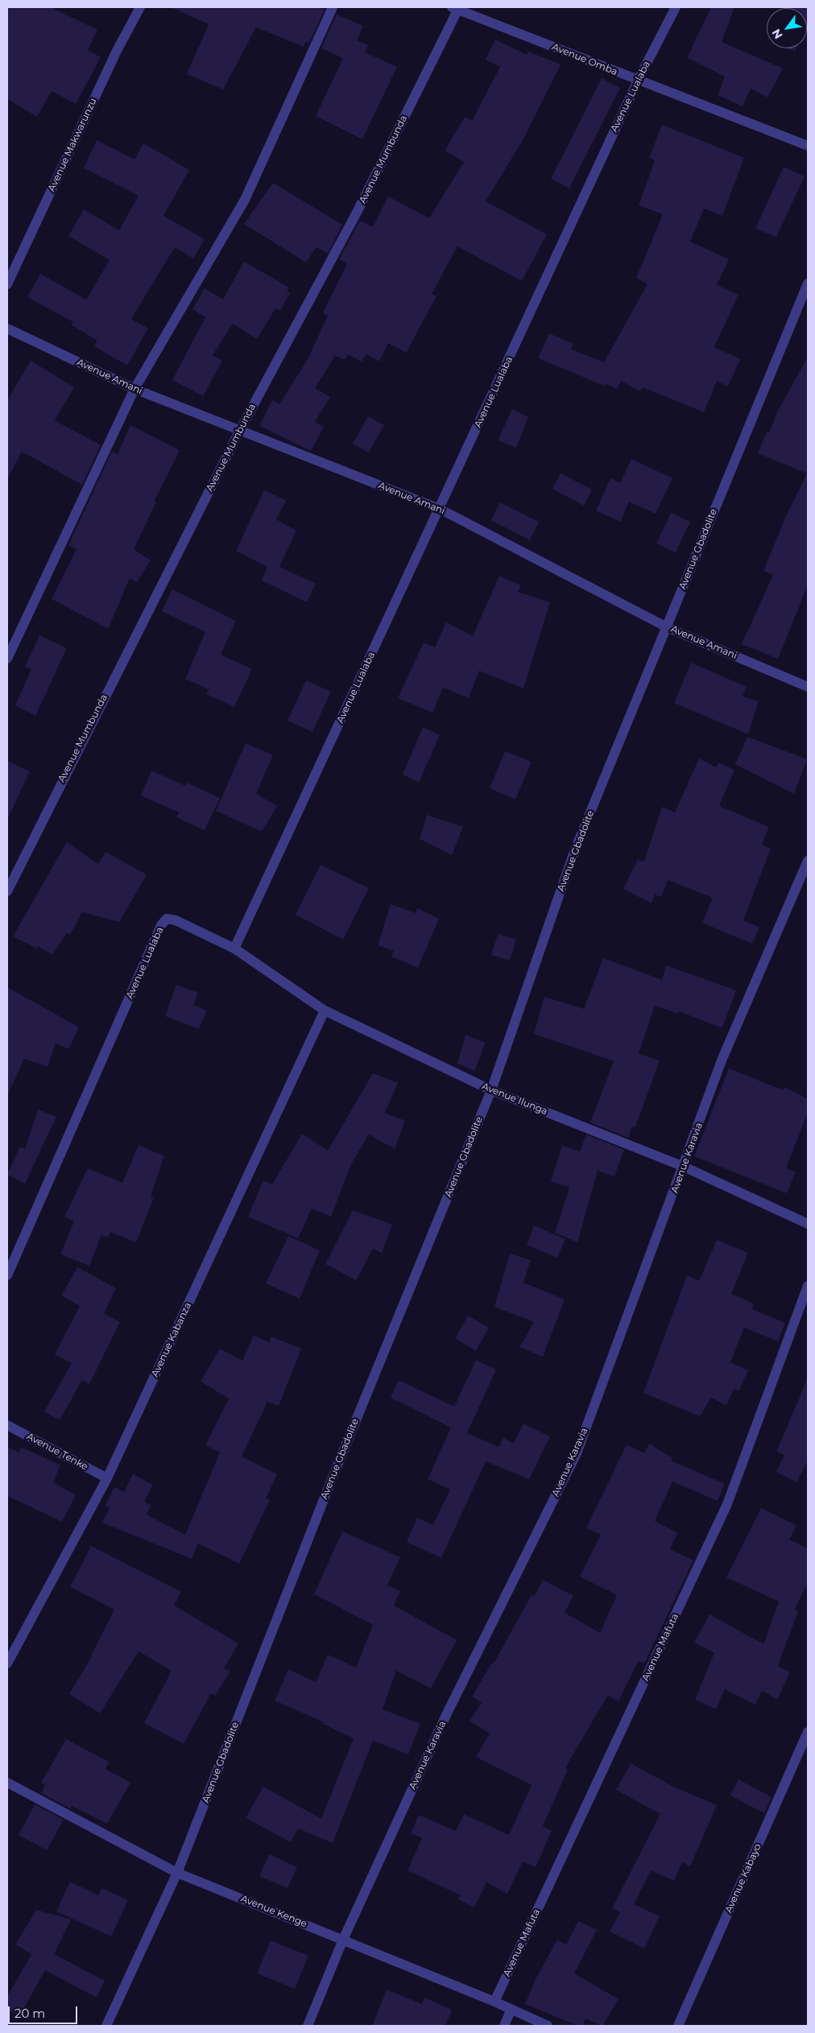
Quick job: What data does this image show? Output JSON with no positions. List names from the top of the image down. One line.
{"streets":{"street":["Avenue Omba","Avenue Lualaba","Avenue Makwarunzu","Avenue Mumbunda","Avenue Amani","Avenue Gbadolite","Avenue Ilunga","Avenue Karavia","Avenue Kabanza","Avenue Tenke","Avenue Mafuta","Avenue Kabayo","Avenue Kenge"]},"crossings":[["Avenue Omba","Avenue Lualaba"],["Avenue Omba","Avenue Mumbunda"],["Avenue Lualaba","Avenue Amani"],["Avenue Lualaba","Avenue Ilunga"],["Avenue Mumbunda","Avenue Amani"],["Avenue Amani","Avenue Gbadolite"],["Avenue Gbadolite","Avenue Ilunga"],["Avenue Gbadolite","Avenue Kenge"],["Avenue Ilunga","Avenue Karavia"],["Avenue Ilunga","Avenue Kabanza"],["Avenue Karavia","Avenue Kenge"],["Avenue Kabanza","Avenue Tenke"],["Avenue Mafuta","Avenue Kenge"]],"scale_bar":"20 m","north":"bottom left"}
